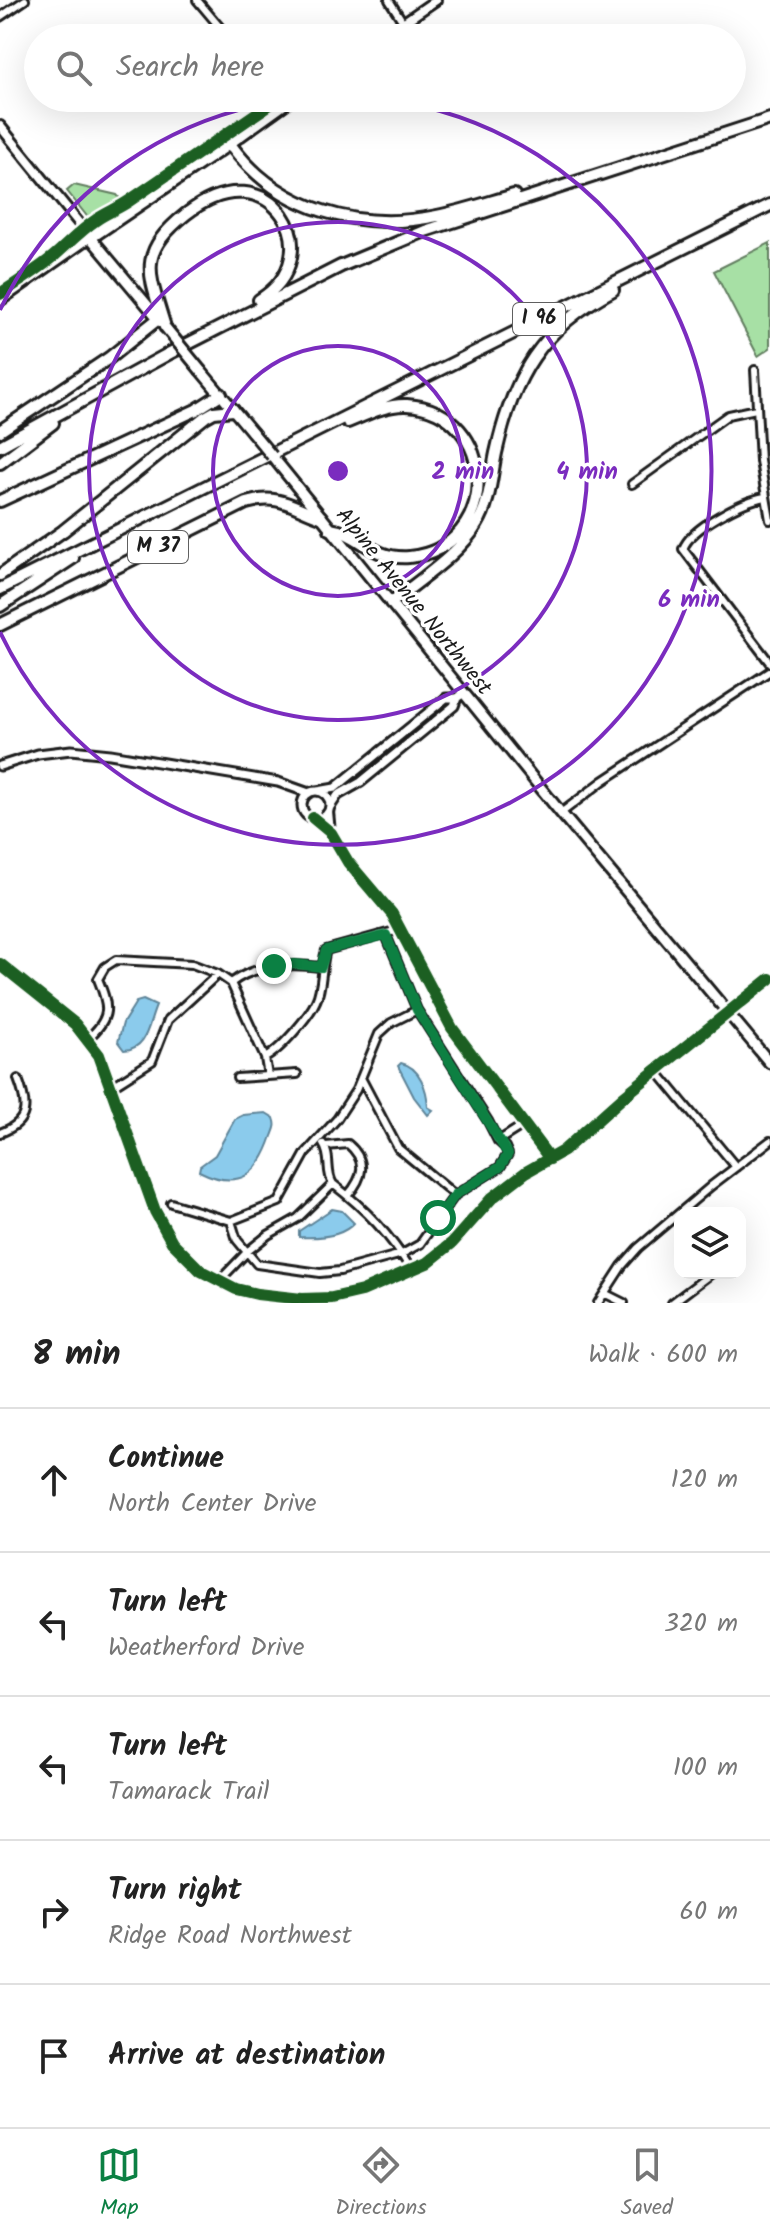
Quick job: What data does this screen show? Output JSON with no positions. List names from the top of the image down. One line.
{"streets":{"highway":["I 96","M 37","Alpine Avenue Northwest"]},"crossings":[["M 37","Alpine Avenue Northwest"]],"page":{"search":"Search here","heading":["8 min","Walk · 600 m"],"list":[["Continue","North Center Drive","120 m"],["Turn left","Weatherford Drive","320 m"],["Turn left","Tamarack Trail","100 m"],["Turn right","Ridge Road Northwest","60 m"],"Arrive at destination"],"nav":["Map","Directions","Saved"]},"rings":["2 min","4 min","6 min"]}
